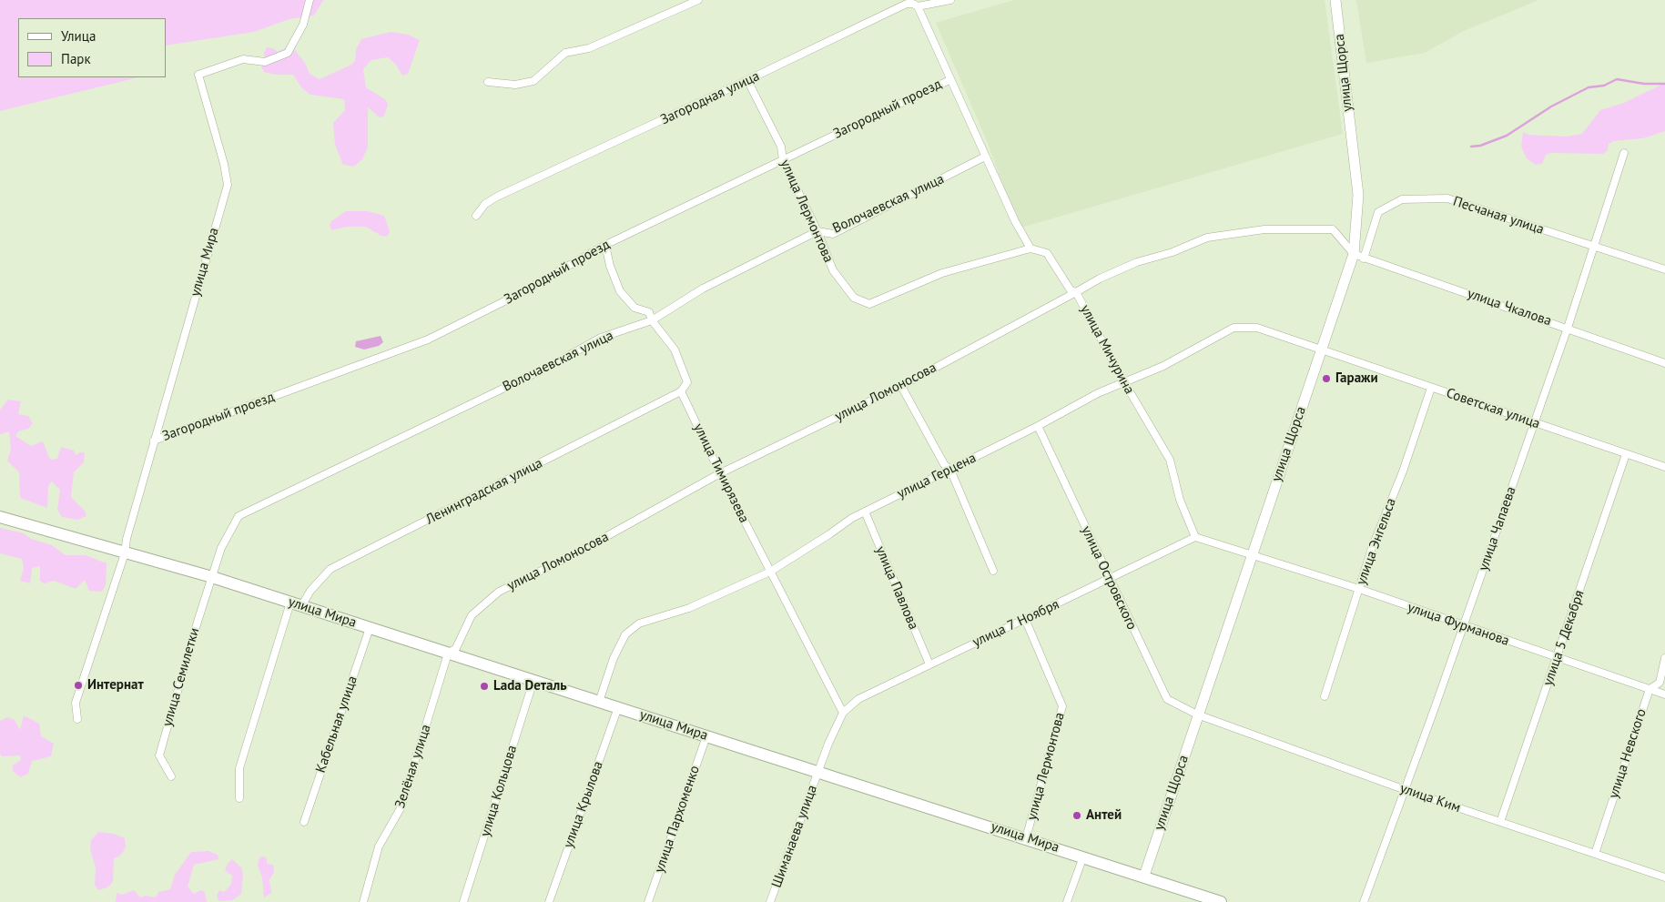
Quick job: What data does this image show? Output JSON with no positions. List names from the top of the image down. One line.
{"streets":{"main road":["улица Мира"],"street":["улица Щорса","Загородная улица","Загородный проезд","Волочаевская улица","улица Лермонтова","Песчаная улица","улица Чкалова","улица Мичурина","улица Ломоносова","Советская улица","улица Тимирязева","улица Герцена","Ленинградская улица","улица Чапаева","улица Энгельса","улица Островского","улица Павлова","улица 7 Ноября","улица Фурманова","улица 5 Декабря","улица Семилетки","Кабельная улица","улица Невского","Зелёная улица","улица Кольцова","улица Ким","улица Крылова","улица Пархоменко","Шиманаева улица"]},"crossings":[["улица Щорса","улица Мира"],["улица Щорса","улица Чкалова"],["улица Щорса","улица Ломоносова"],["улица Щорса","Советская улица"],["улица Щорса","улица Герцена"],["улица Щорса","улица Островского"],["улица Щорса","улица Фурманова"],["улица Щорса","улица Ким"],["Загородная улица","улица Лермонтова"],["Загородный проезд","улица Лермонтова"],["Загородный проезд","улица Мира"],["Волочаевская улица","улица Лермонтова"],["Волочаевская улица","улица Мира"],["Волочаевская улица","улица Семилетки"],["улица Лермонтова","улица Мира"],["улица Лермонтова","улица Мичурина"],["улица Лермонтова","улица 7 Ноября"],["Песчаная улица","улица Чкалова"],["Песчаная улица","улица Чапаева"],["улица Мира","улица Ломоносова"],["улица Мира","улица Герцена"],["улица Мира","Ленинградская улица"],["улица Мира","улица 7 Ноября"],["улица Мира","улица Семилетки"],["улица Мира","Кабельная улица"],["улица Мира","Зелёная улица"],["улица Мира","улица Кольцова"],["улица Мира","улица Крылова"],["улица Мира","улица Пархоменко"],["улица Мира","Шиманаева улица"],["улица Чкалова","улица Ломоносова"],["улица Чкалова","улица Чапаева"],["улица Мичурина","улица Ломоносова"],["улица Мичурина","улица Герцена"],["улица Мичурина","улица 7 Ноября"],["улица Ломоносова","улица Тимирязева"],["улица Ломоносова","Зелёная улица"],["Советская улица","улица Герцена"],["Советская улица","улица Чапаева"],["Советская улица","улица Энгельса"],["Советская улица","улица 5 Декабря"],["улица Тимирязева","улица Герцена"],["улица Тимирязева","Ленинградская улица"],["улица Тимирязева","улица 7 Ноября"],["улица Герцена","улица Островского"],["улица Герцена","улица Павлова"],["улица Чапаева","улица Фурманова"],["улица Чапаева","улица Ким"],["улица Энгельса","улица Фурманова"],["улица Островского","улица 7 Ноября"],["улица Островского","улица Ким"],["улица Павлова","улица 7 Ноября"],["улица 7 Ноября","Шиманаева улица"],["улица Фурманова","улица 5 Декабря"],["улица Фурманова","улица Невского"],["улица 5 Декабря","улица Ким"],["улица Невского","улица Ким"]],"places":["Гаражи","Интернат","Lada Dеталь","Антей"],"legend":["Улица","Парк"]}
